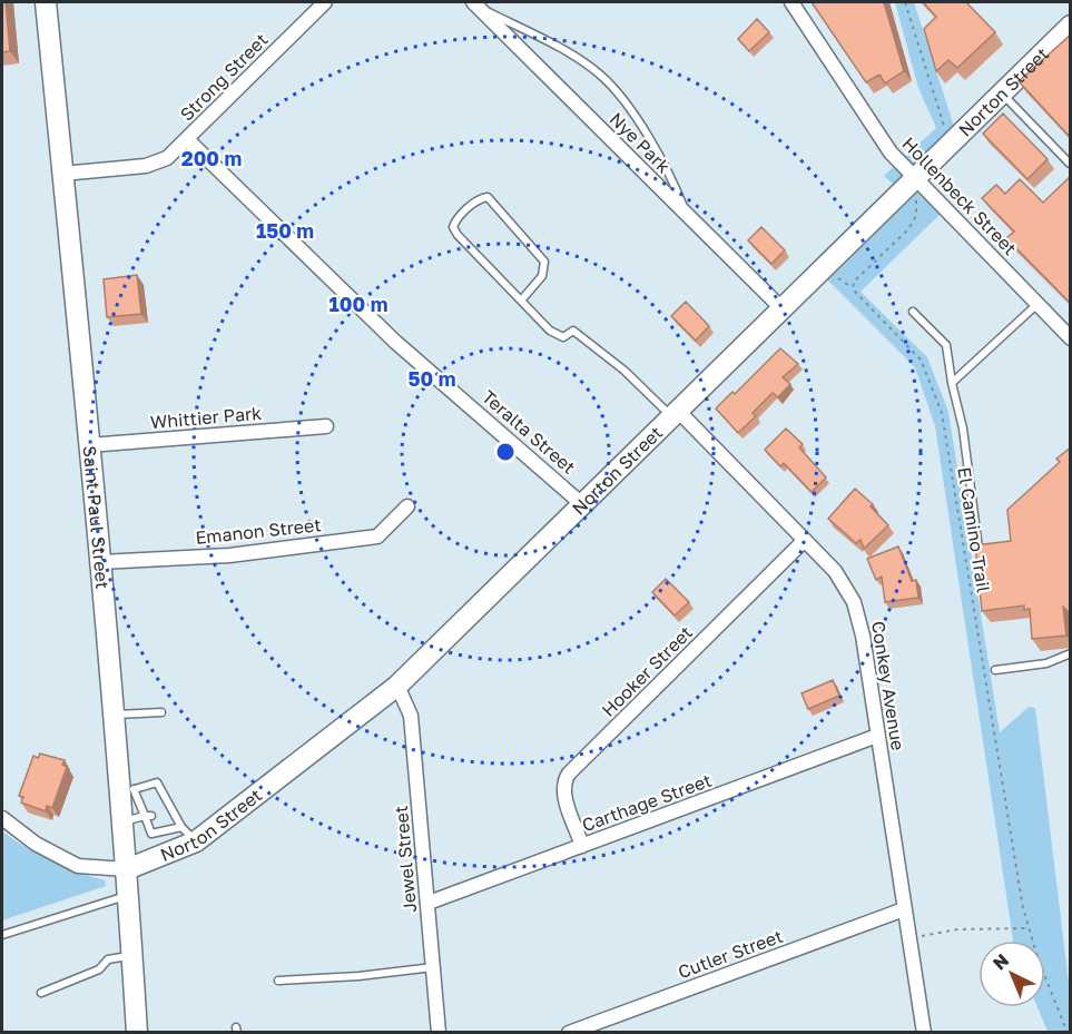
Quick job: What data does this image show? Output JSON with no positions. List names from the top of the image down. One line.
{"streets":{"main road":["Norton Street","Saint Paul Street"],"street":["Strong Street","Nye Park","Hollenbeck Street","Whittier Park","Teralta Street","Emanon Street","Hooker Street","Conkey Avenue","Carthage Street","Jewel Street","Cutler Street"],"path":["El Camino Trail"]},"crossings":[["Strong Street","Teralta Street"],["Strong Street","Saint Paul Street"],["Norton Street","Nye Park"],["Norton Street","Hollenbeck Street"],["Norton Street","Teralta Street"],["Norton Street","Saint Paul Street"],["Norton Street","El Camino Trail"],["Norton Street","Conkey Avenue"],["Norton Street","Jewel Street"],["Hollenbeck Street","El Camino Trail"],["Whittier Park","Saint Paul Street"],["Saint Paul Street","Emanon Street"],["Hooker Street","Conkey Avenue"],["Hooker Street","Carthage Street"],["Conkey Avenue","Carthage Street"],["Conkey Avenue","Cutler Street"],["Carthage Street","Jewel Street"]],"north":"top left","rings":["200 m","150 m","100 m","50 m"]}
